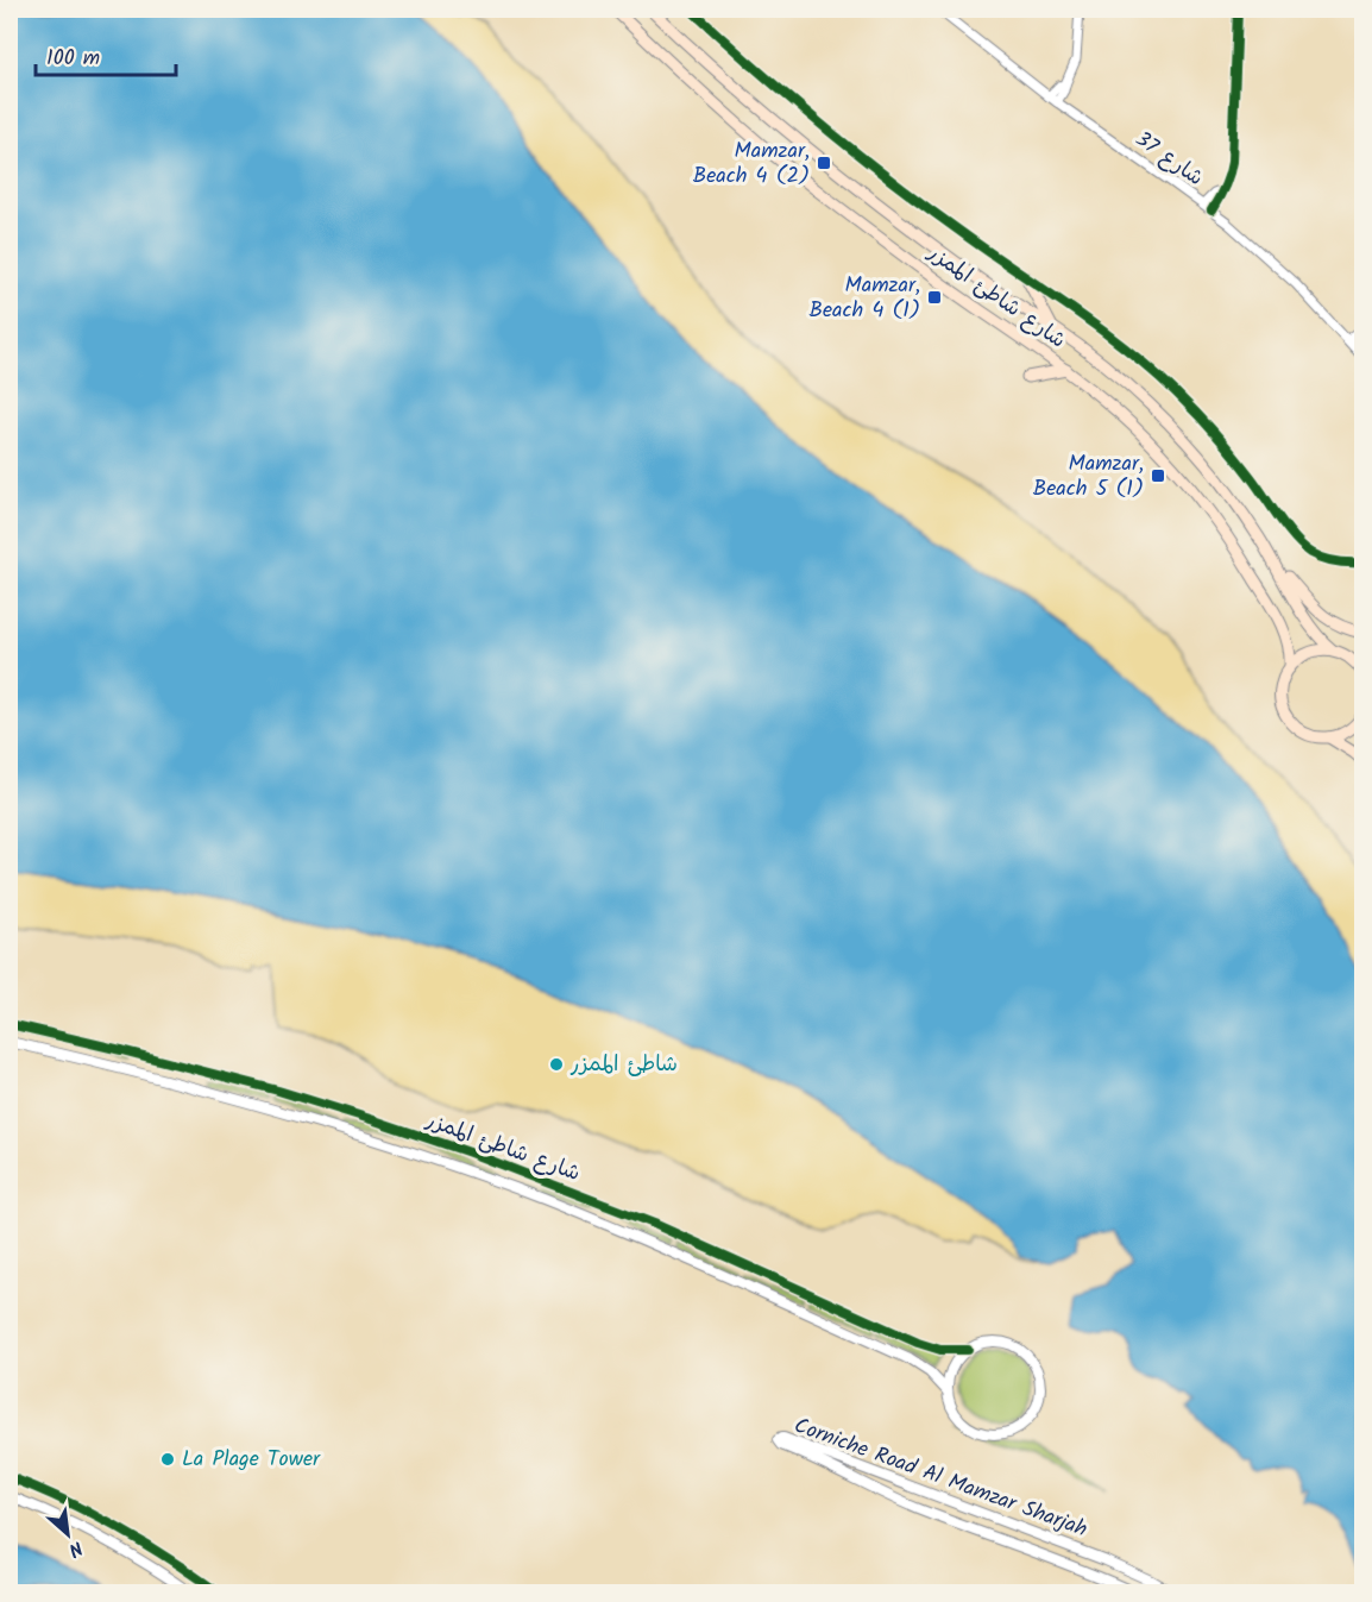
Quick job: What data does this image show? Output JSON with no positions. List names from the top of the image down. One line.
{"streets":{"main road":["شارع شاطئ الممزر"],"street":["شارع 37","Corniche Road Al Mamzar Sharjah"]},"places":{"transit":["Mamzar, Beach 4 (2)","Mamzar, Beach 4 (1)","Mamzar, Beach 5 (1)"],"other":["شاطئ الممزر","La Plage Tower"]},"scale_bar":"100 m","north":"bottom right"}
